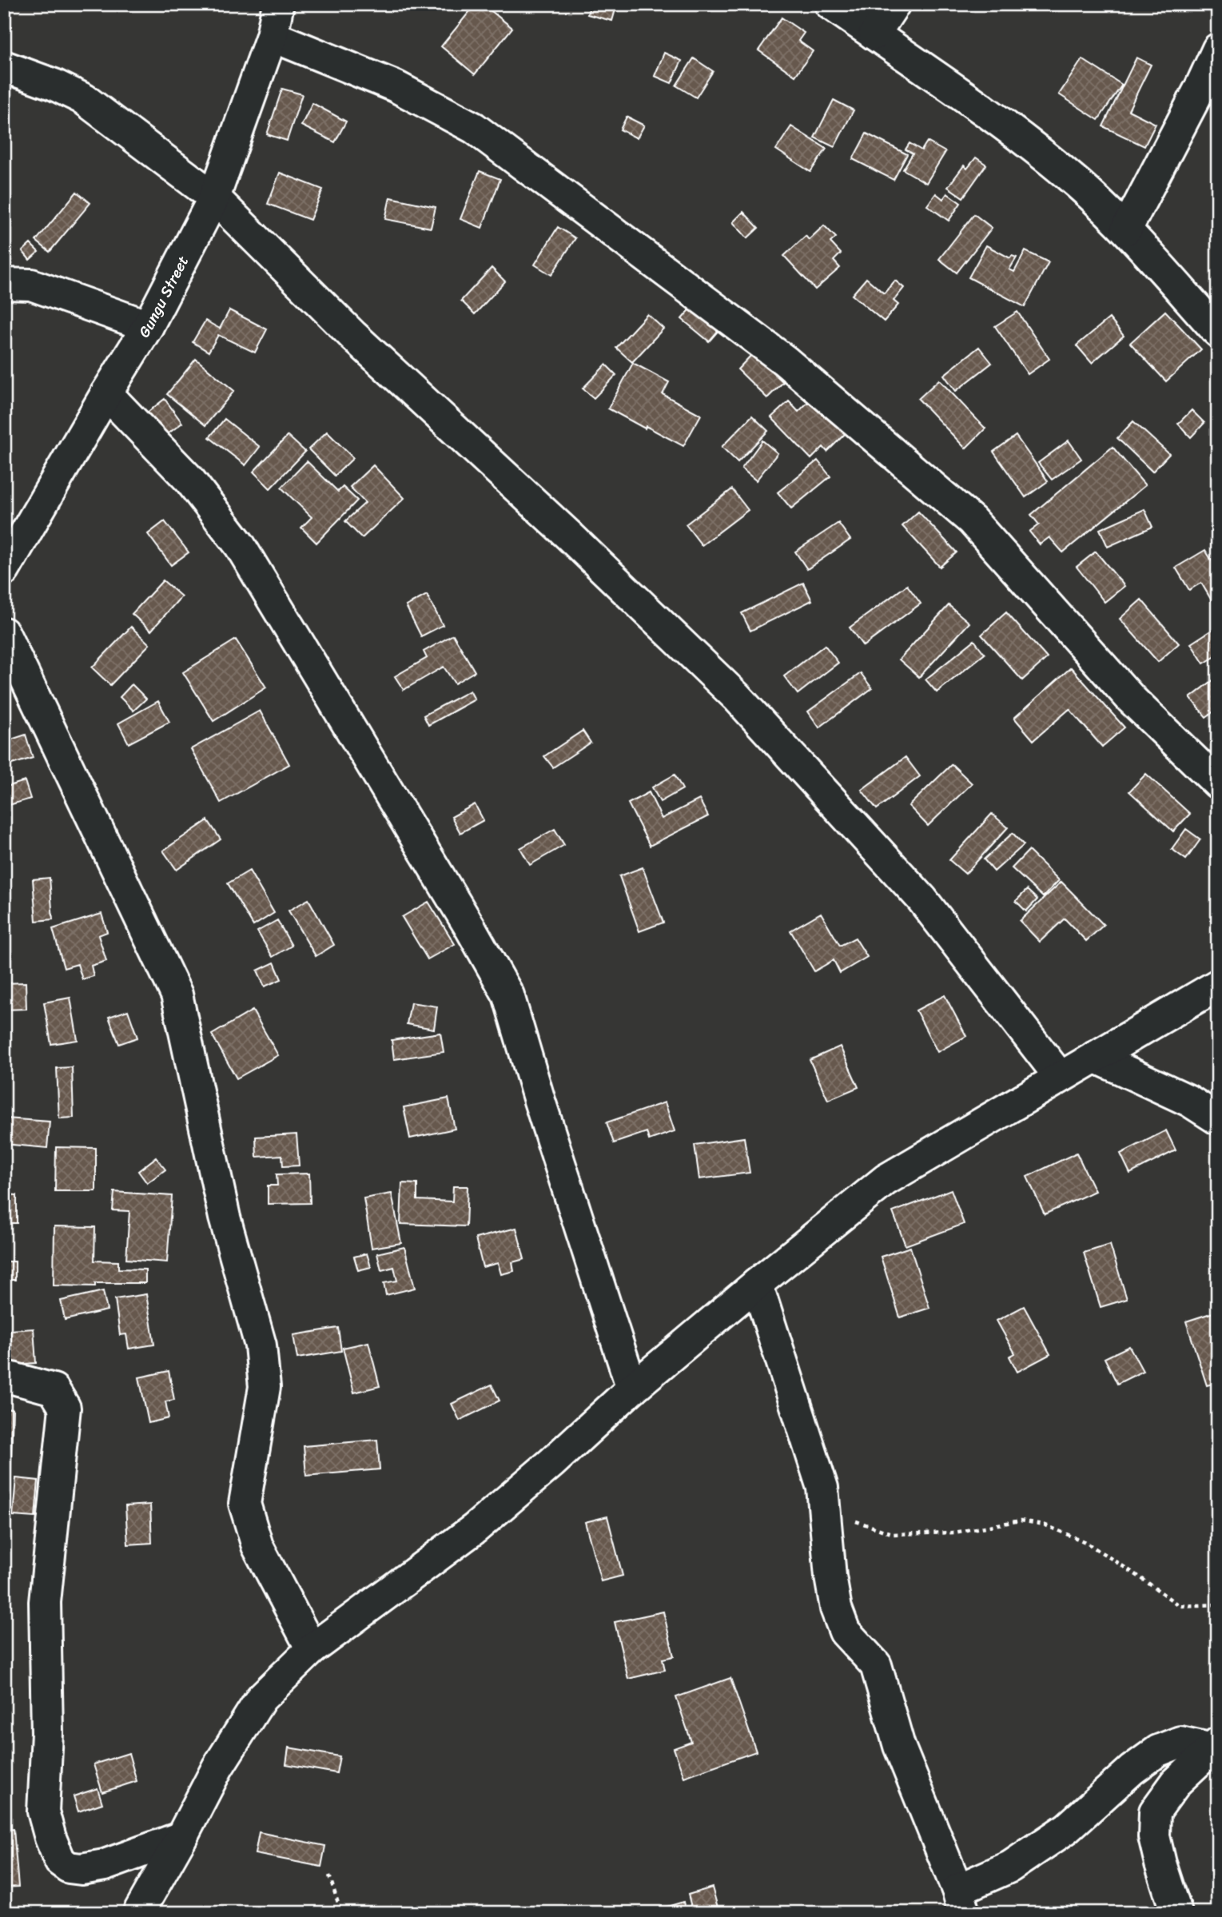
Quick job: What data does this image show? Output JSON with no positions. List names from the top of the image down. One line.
{"streets":{"street":["Gungu Street"]}}
